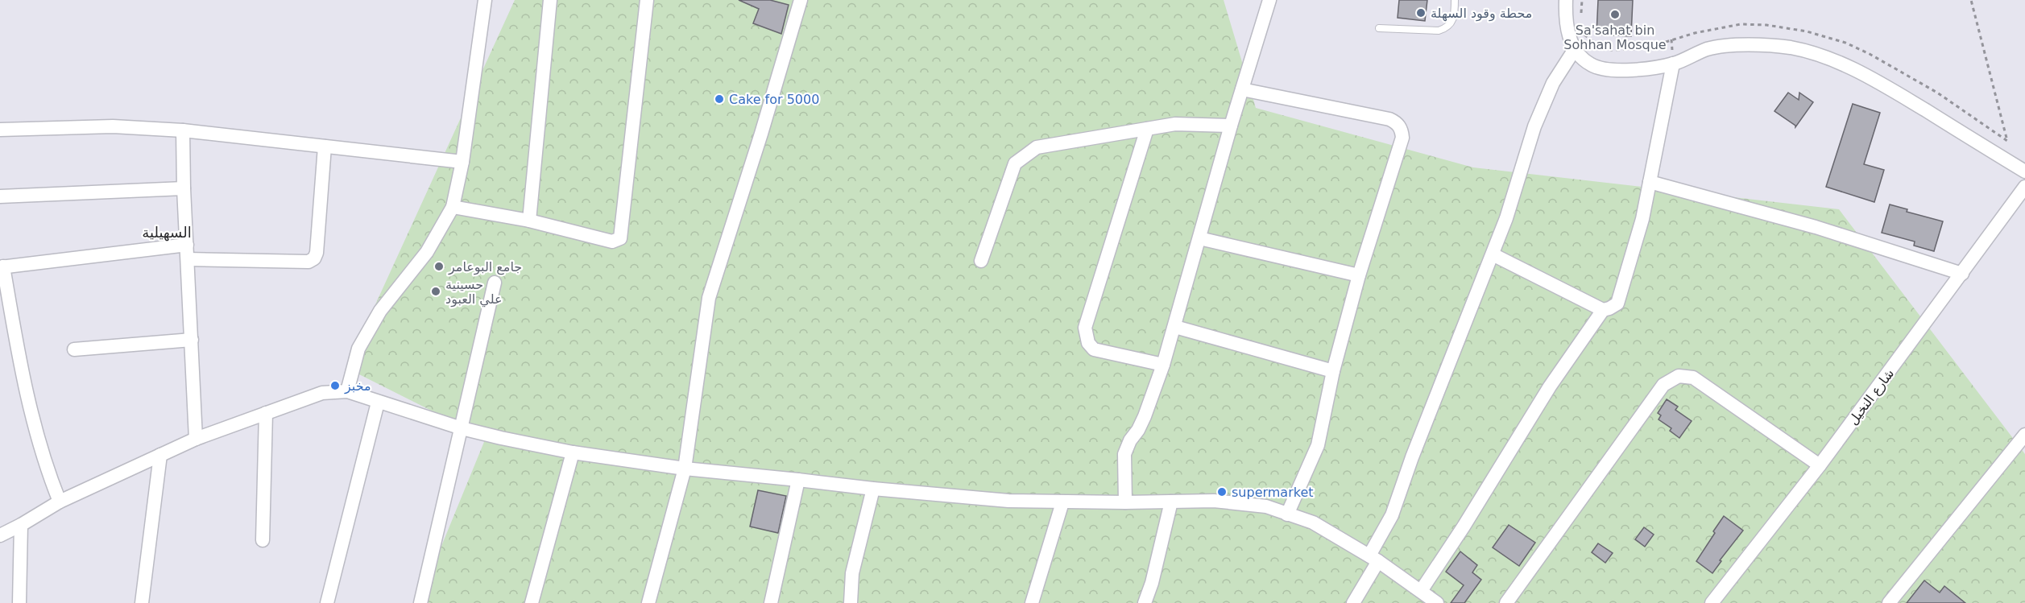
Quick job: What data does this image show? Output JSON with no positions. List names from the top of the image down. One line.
{"streets":{"street":["شارع النخيل"]},"districts":["السهيلية"],"places":["محطة وقود السهلة","Sa'sahat bin Sohhan Mosque","Cake for 5000","جامع البوعامر","حسينية علي العبود","مخبز","supermarket"]}
